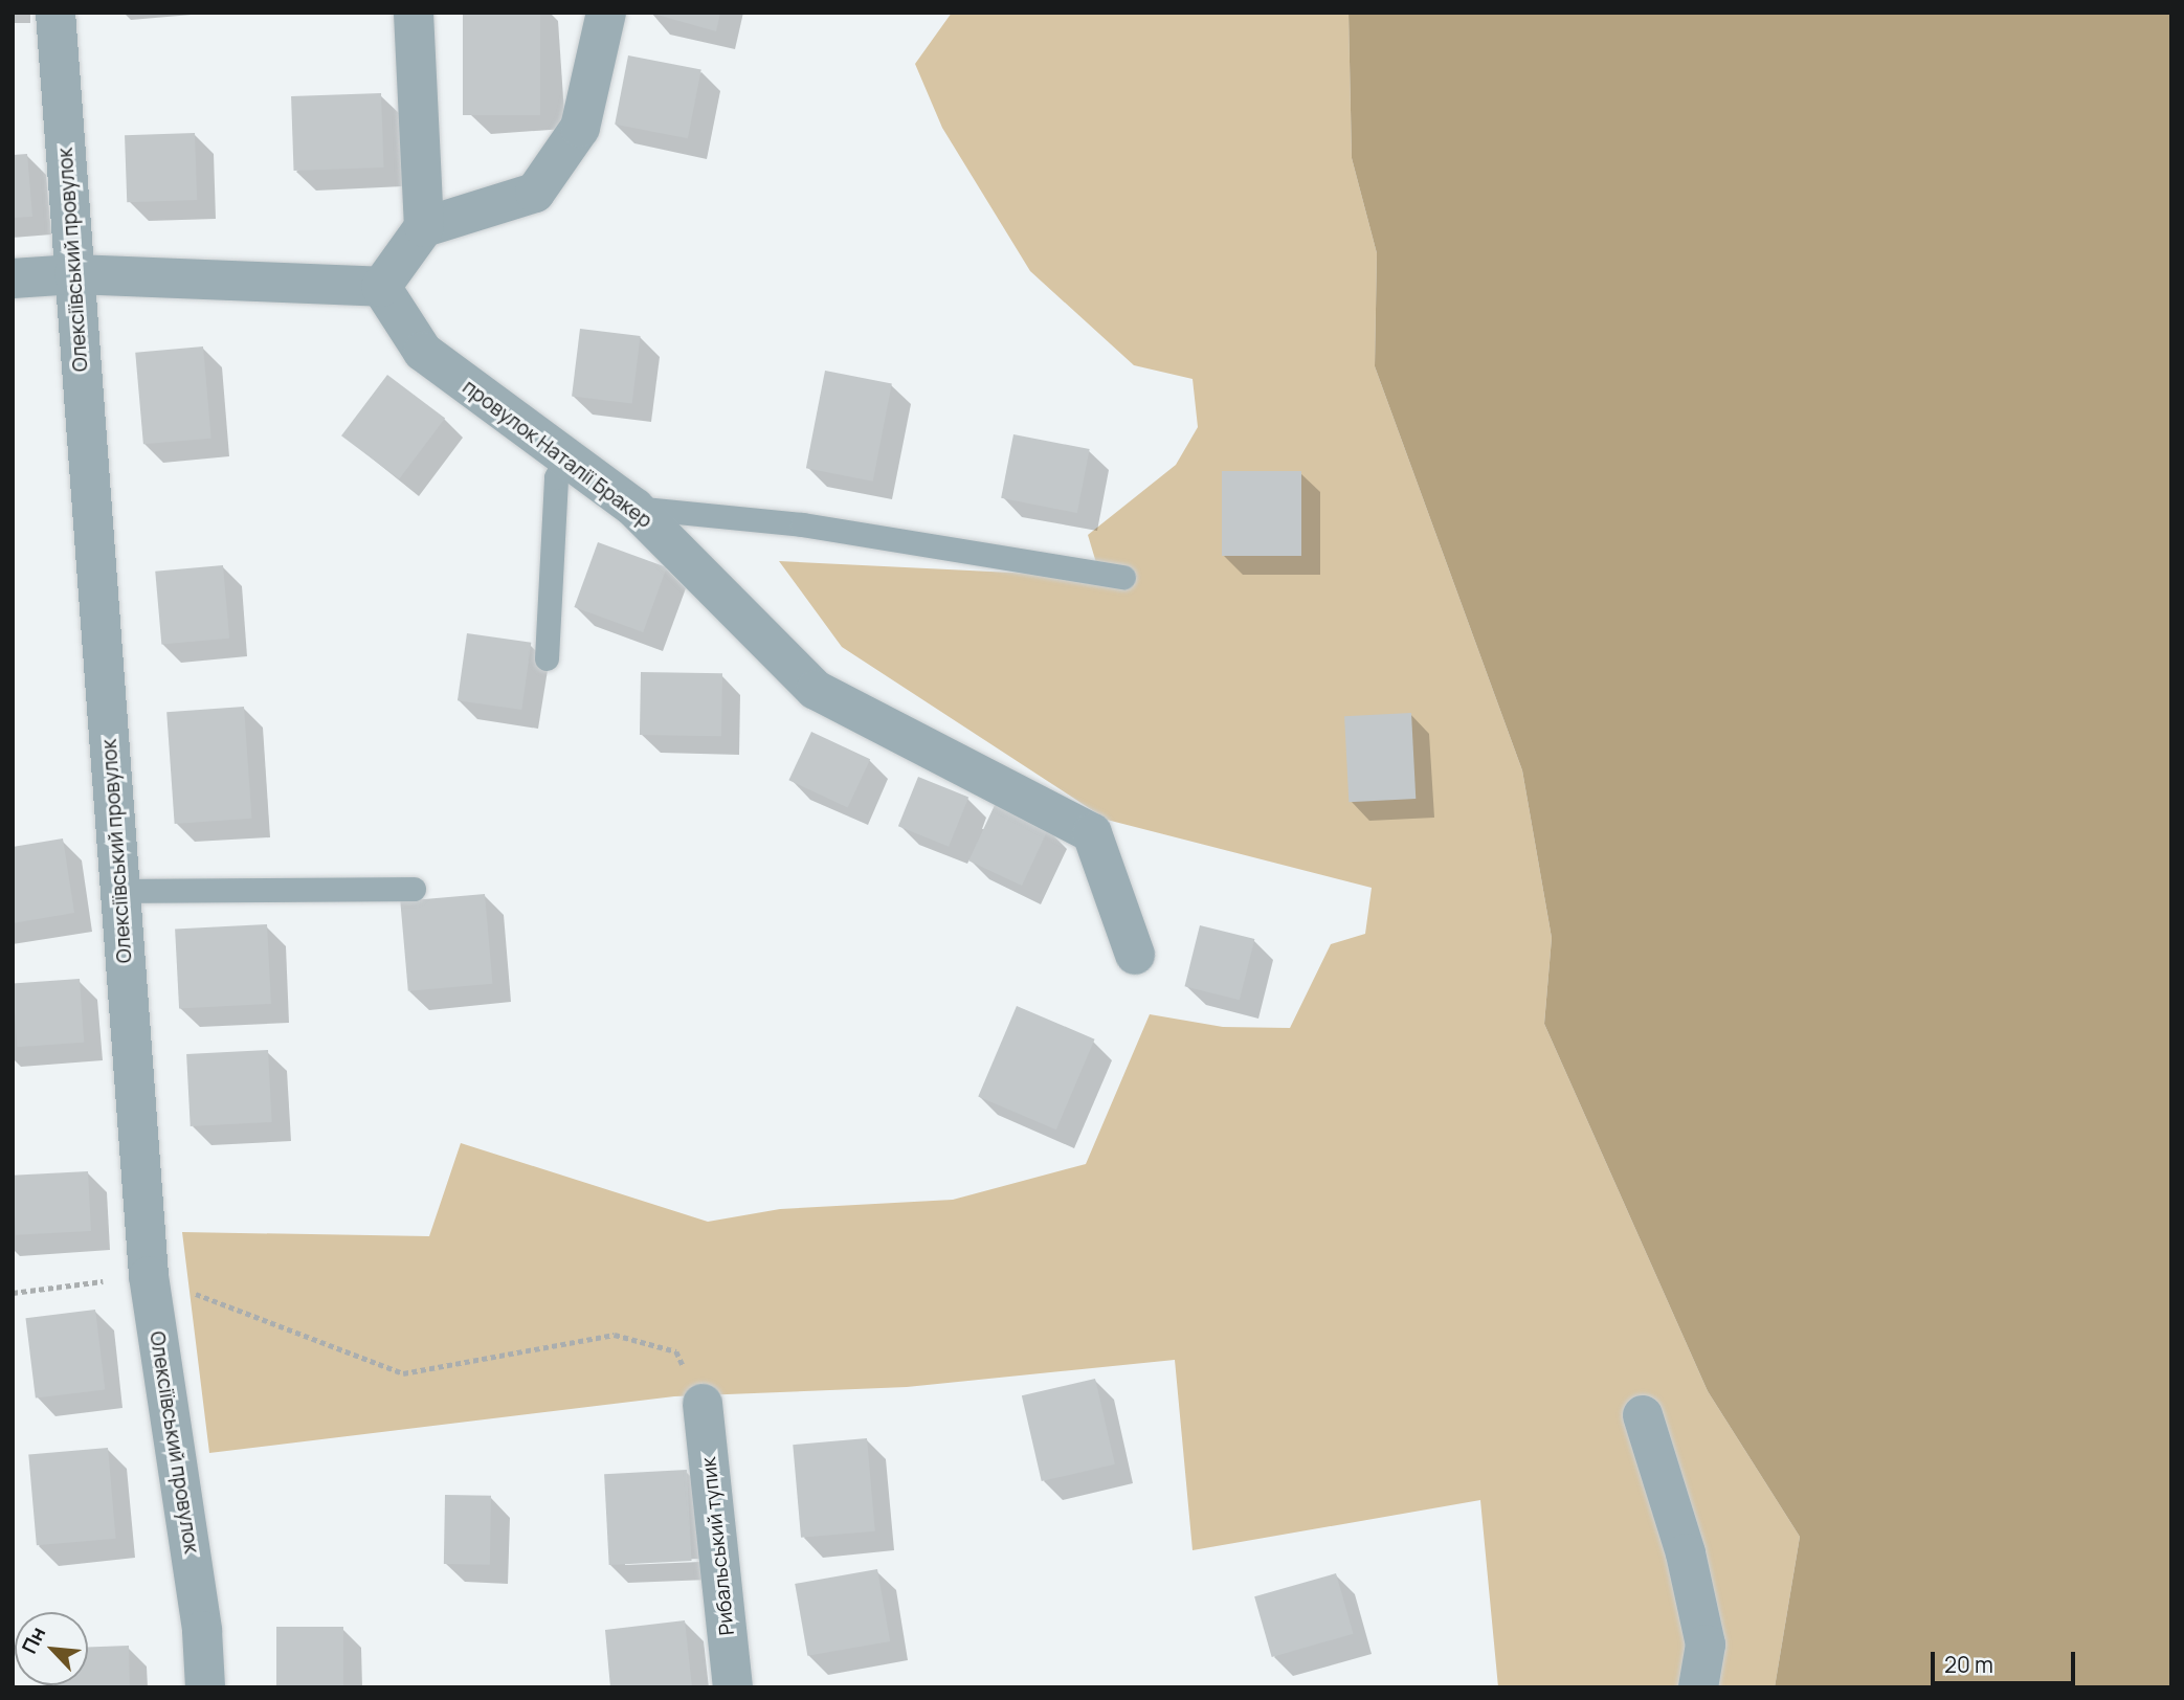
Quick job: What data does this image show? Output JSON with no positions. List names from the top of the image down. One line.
{"streets":{"street":["Олексіївський провулок","провулок Наталії Бракер","Рибальський тупик"]},"scale_bar":"20 m","north":"top left"}
